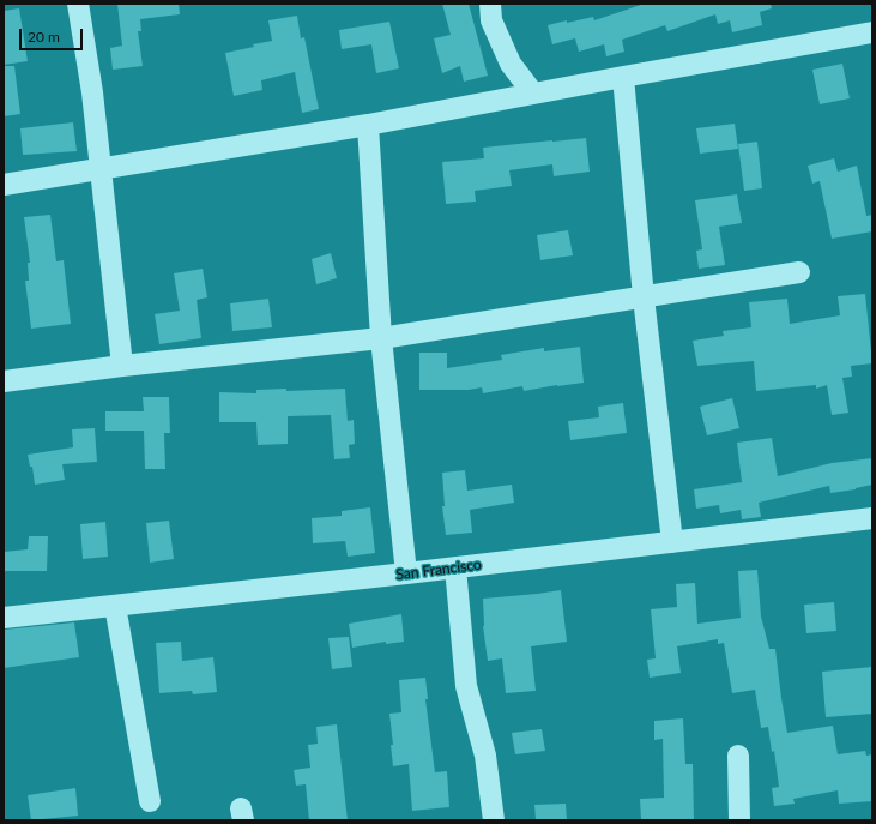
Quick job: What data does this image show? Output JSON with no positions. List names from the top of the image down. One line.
{"streets":{"street":["San Francisco"]},"scale_bar":"20 m"}
